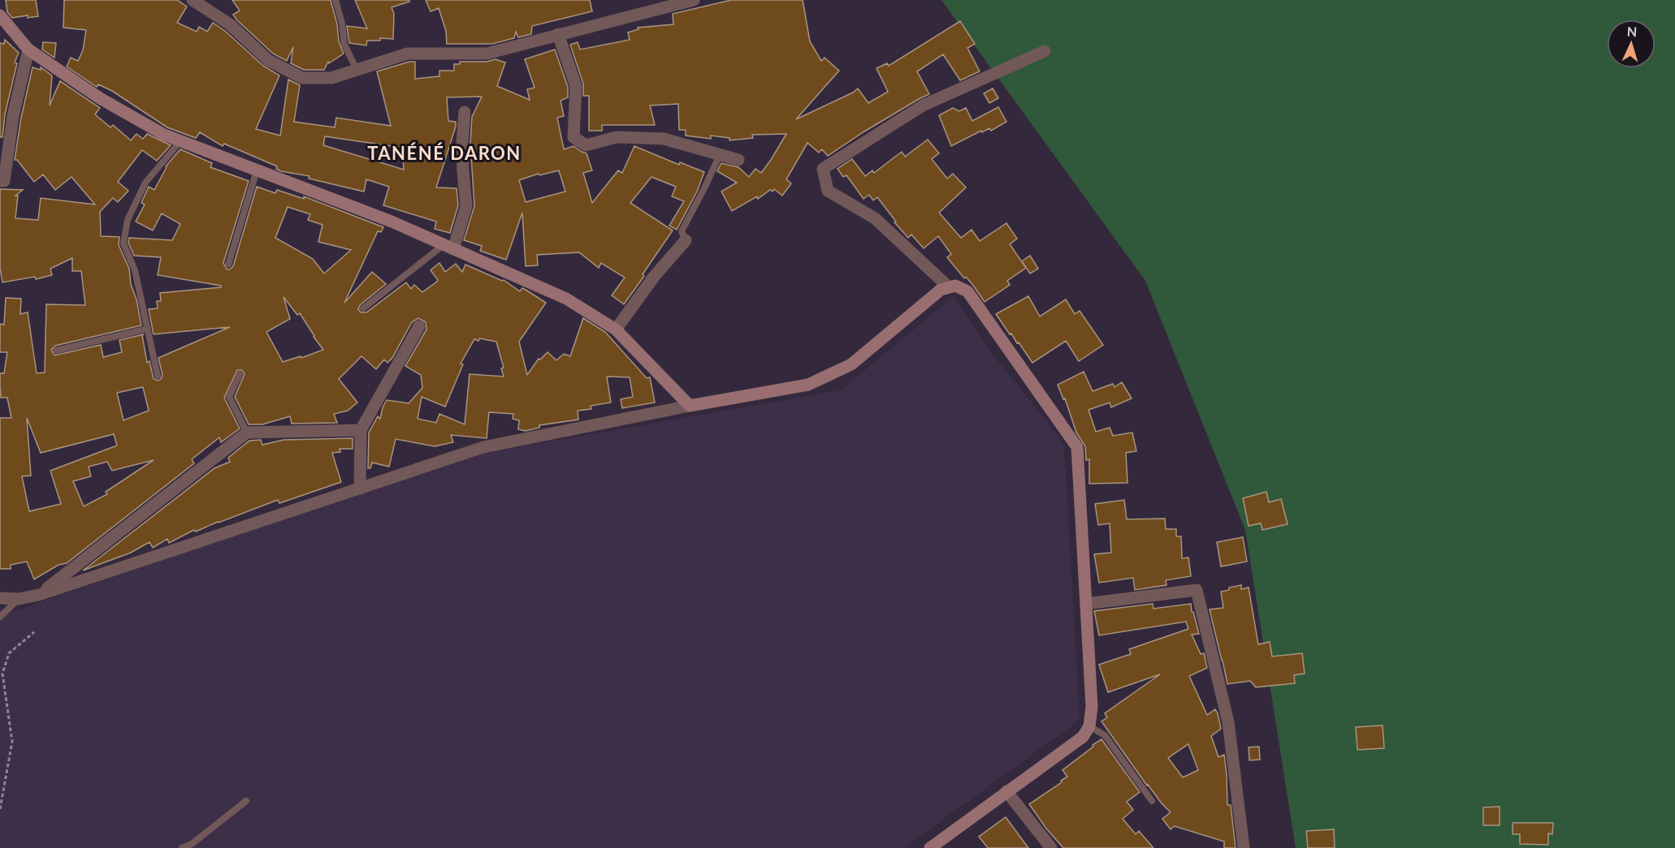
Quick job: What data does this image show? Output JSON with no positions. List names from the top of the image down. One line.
{"districts":["TANÉNÉ DARON"],"north":"top"}
